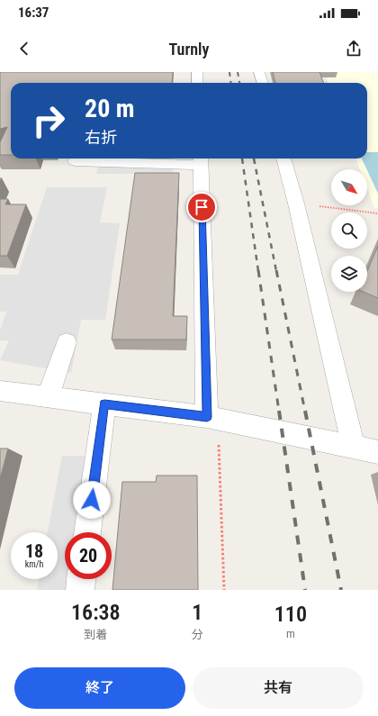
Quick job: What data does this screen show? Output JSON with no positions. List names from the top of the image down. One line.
{"north":"bottom right","page":{"status":"16:37","header":"Turnly","turn":["20 m","右折"],"speed":"18 km/h","limit":"20","eta":["16:38","到着","1","分","110","m"],"buttons":["終了","共有"]}}
